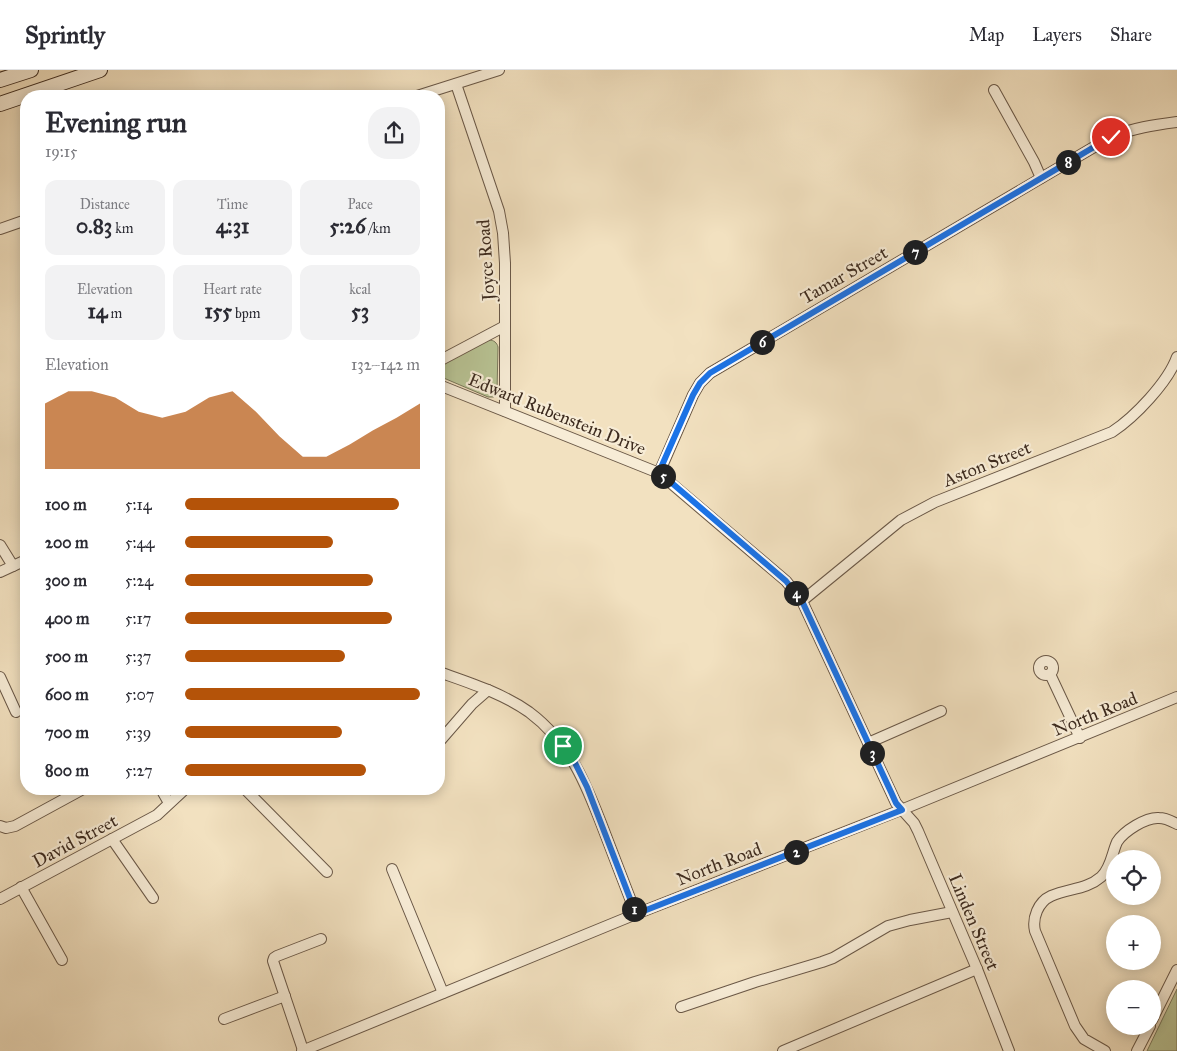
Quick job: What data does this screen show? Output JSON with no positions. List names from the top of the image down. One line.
{"streets":{"street":["Joyce Road","Tamar Street","Edward Rubenstein Drive","Aston Street","North Road","David Street","Linden Street"]},"crossings":[["Joyce Road","Edward Rubenstein Drive"],["Tamar Street","Edward Rubenstein Drive"],["Edward Rubenstein Drive","Aston Street"],["Edward Rubenstein Drive","North Road"],["Edward Rubenstein Drive","Linden Street"],["North Road","Linden Street"]],"page":{"header":"Sprintly","nav":["Map","Layers","Share"],"heading":["Evening run","19:15"],"pins":["8","7","6","5","4","3","2","1"],"stats":[["Distance","0.83 km"],["Time","4:31"],["Pace","5:26 /km"],["Elevation","14 m"],["Heart rate","155 bpm"],["kcal","53"]],"chart":["Elevation","132–142 m"],"list":[{"name":"100 m","note":"5:14"},{"name":"200 m","note":"5:44"},{"name":"300 m","note":"5:24"},{"name":"400 m","note":"5:17"},{"name":"500 m","note":"5:37"},{"name":"600 m","note":"5:07"},{"name":"700 m","note":"5:39"},{"name":"800 m","note":"5:27"}],"map_buttons":["+","−"]}}
